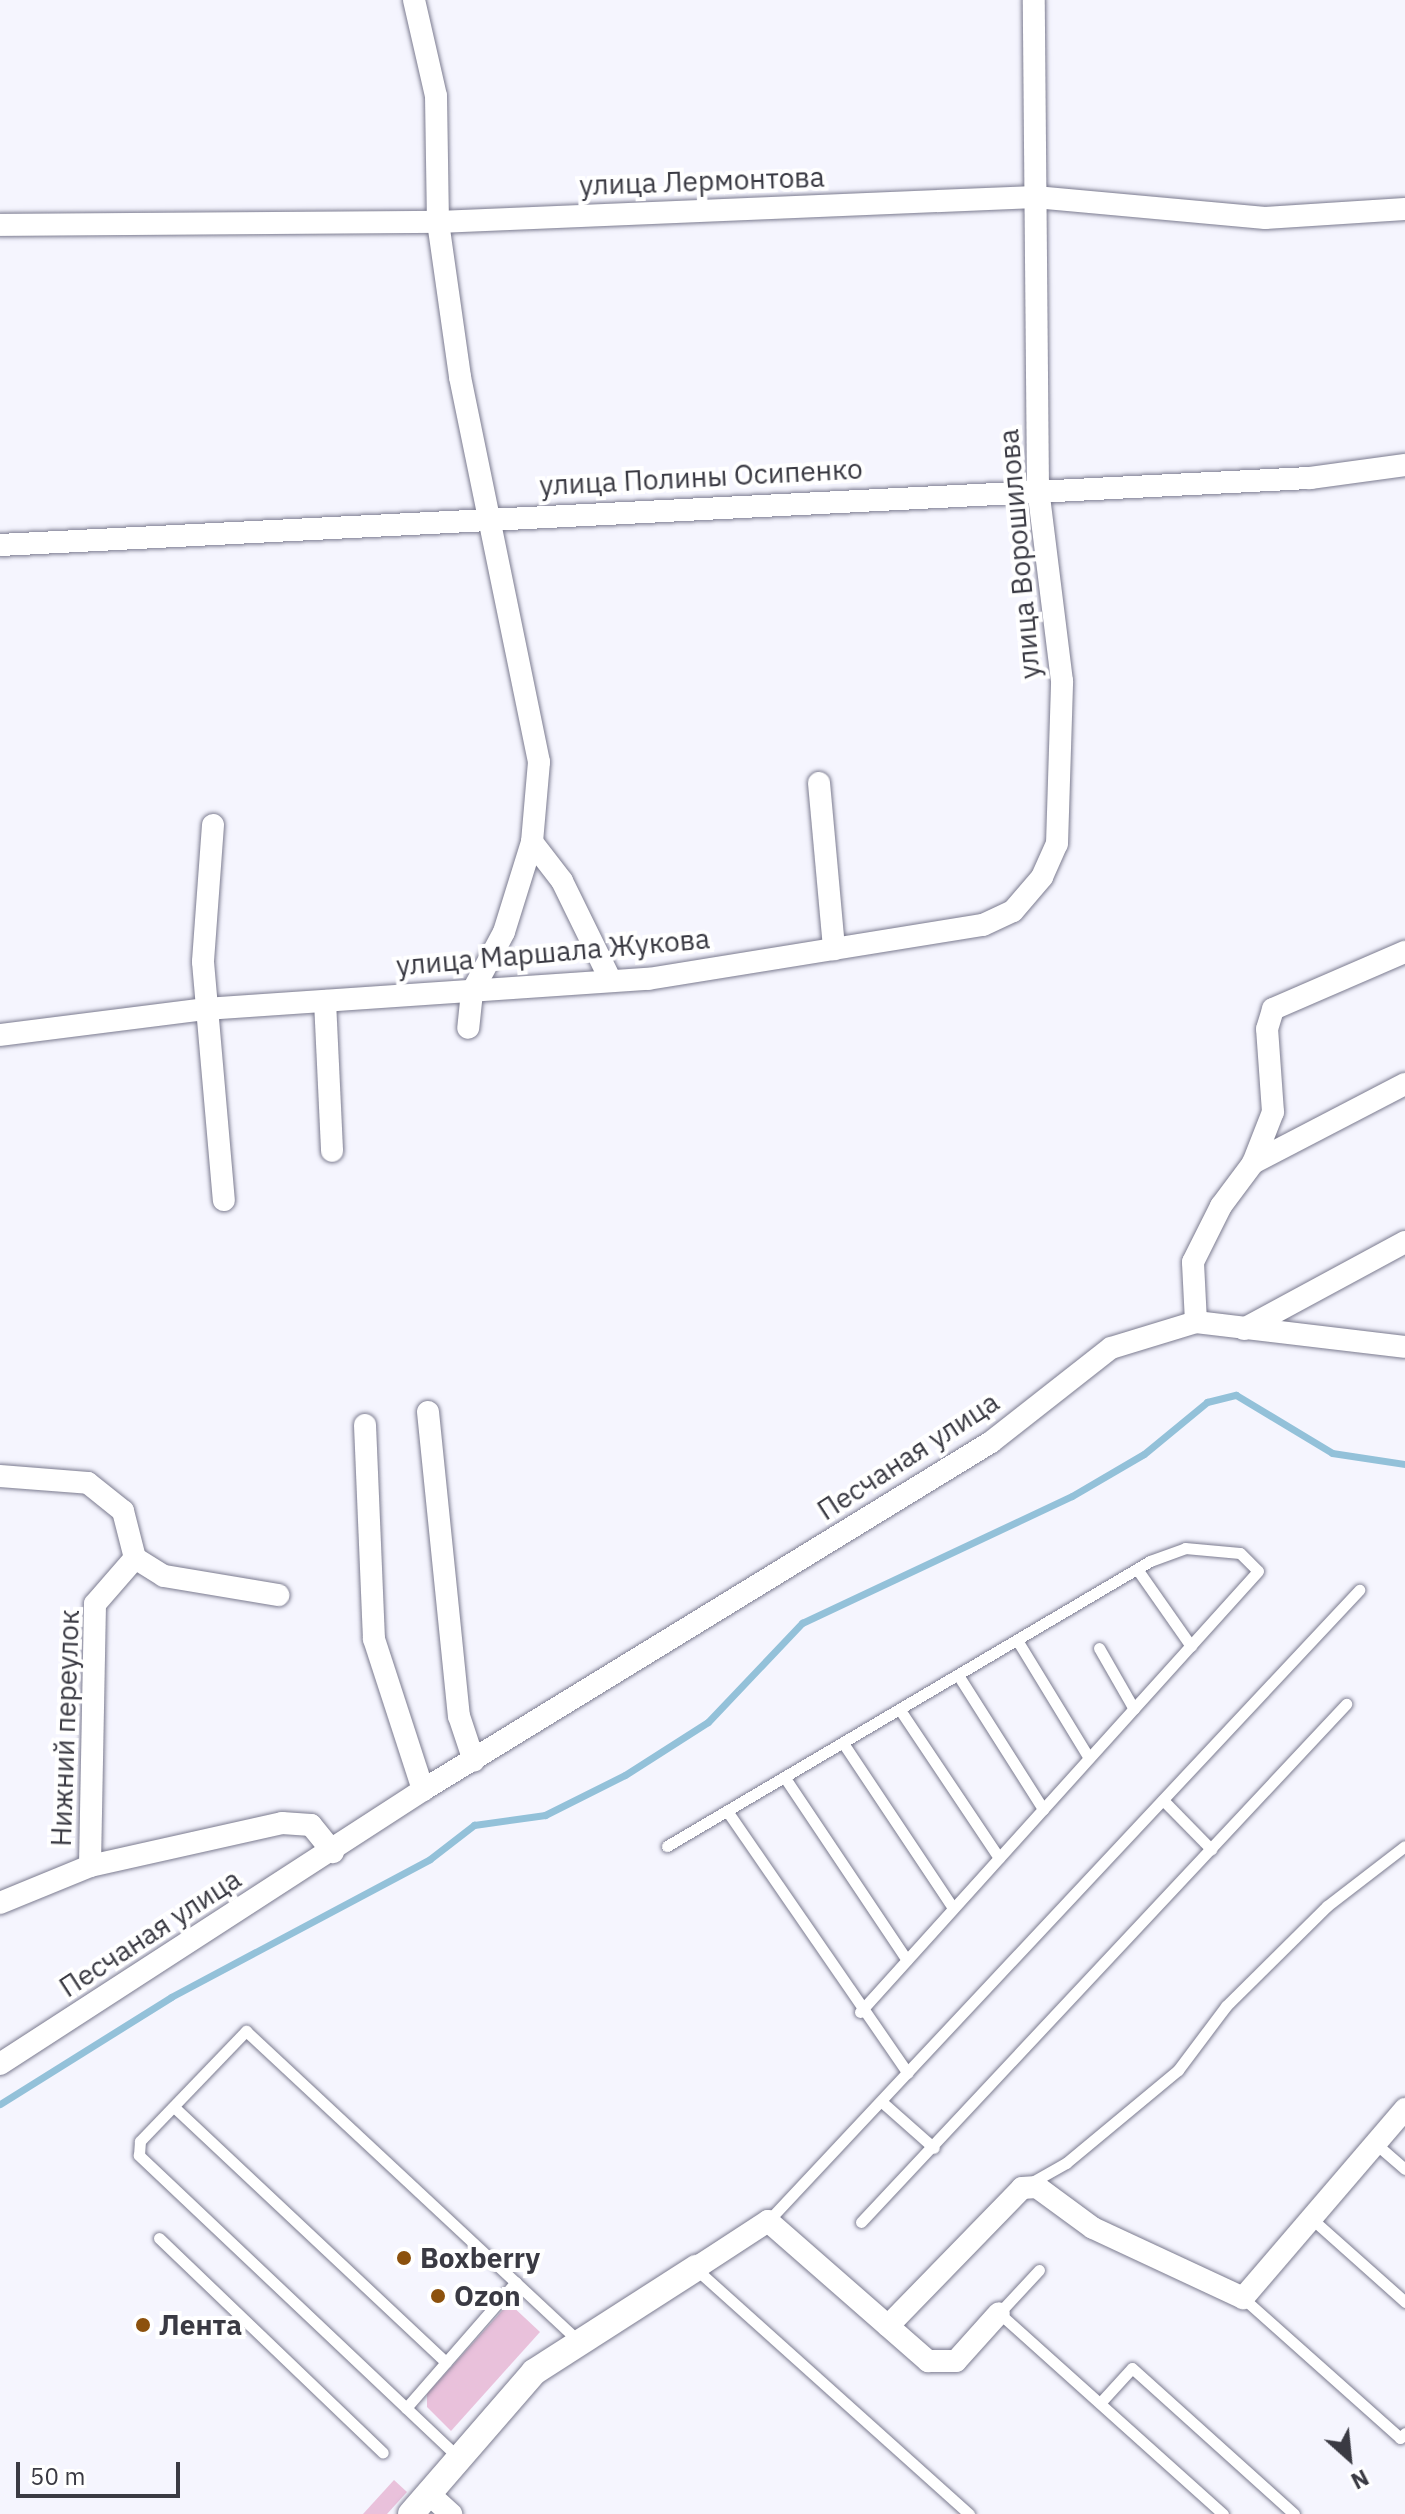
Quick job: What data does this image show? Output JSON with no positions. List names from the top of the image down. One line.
{"streets":{"street":["улица Лермонтова","улица Полины Осипенко","улица Ворошилова","улица Маршала Жукова","Песчаная улица","Нижний переулок"]},"crossings":[["улица Лермонтова","улица Ворошилова"],["улица Полины Осипенко","улица Ворошилова"],["улица Ворошилова","улица Маршала Жукова"],["Песчаная улица","Нижний переулок"]],"places":["Boxberry","Ozon","Лента"],"scale_bar":"50 m","north":"bottom right"}
